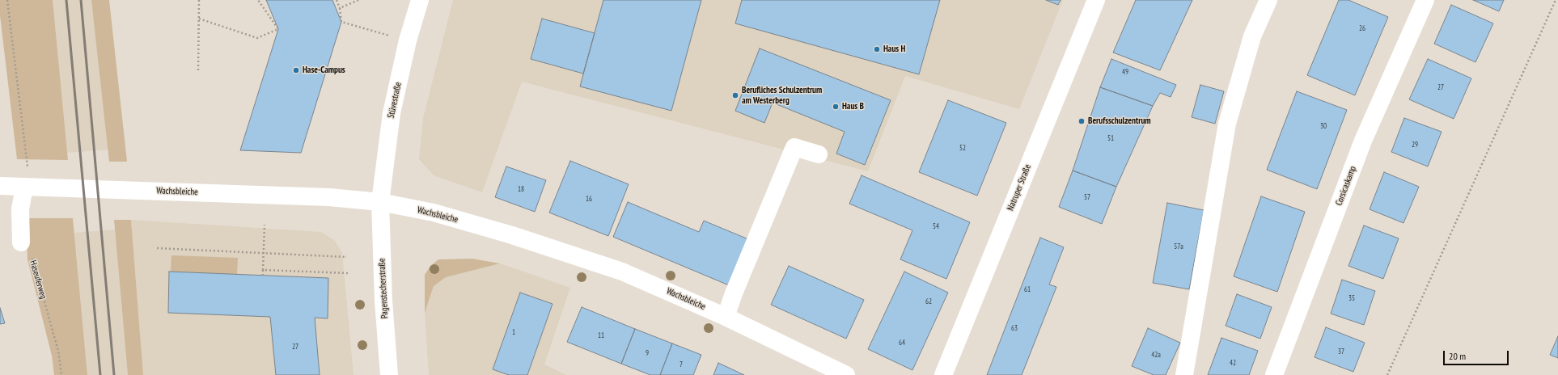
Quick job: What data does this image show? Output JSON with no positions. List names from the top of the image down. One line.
{"streets":{"street":["Stüvestraße","Corsicaskamp","Natruper Straße","Wachsbleiche","Pagenstecherstraße"],"path":["Haseuferweg"]},"crossings":[["Stüvestraße","Wachsbleiche"],["Stüvestraße","Pagenstecherstraße"],["Wachsbleiche","Pagenstecherstraße"]],"places":["Haus H","Hase-Campus","Berufliches Schulzentrum am Westerberg","Haus B","Berufsschulzentrum"],"house_numbers":["26","49","27","30","51","29","52","18","57","16","54","57a","61","35","62","63","1","11","64","27","37","9","42a","42","7"],"scale_bar":"20 m"}
